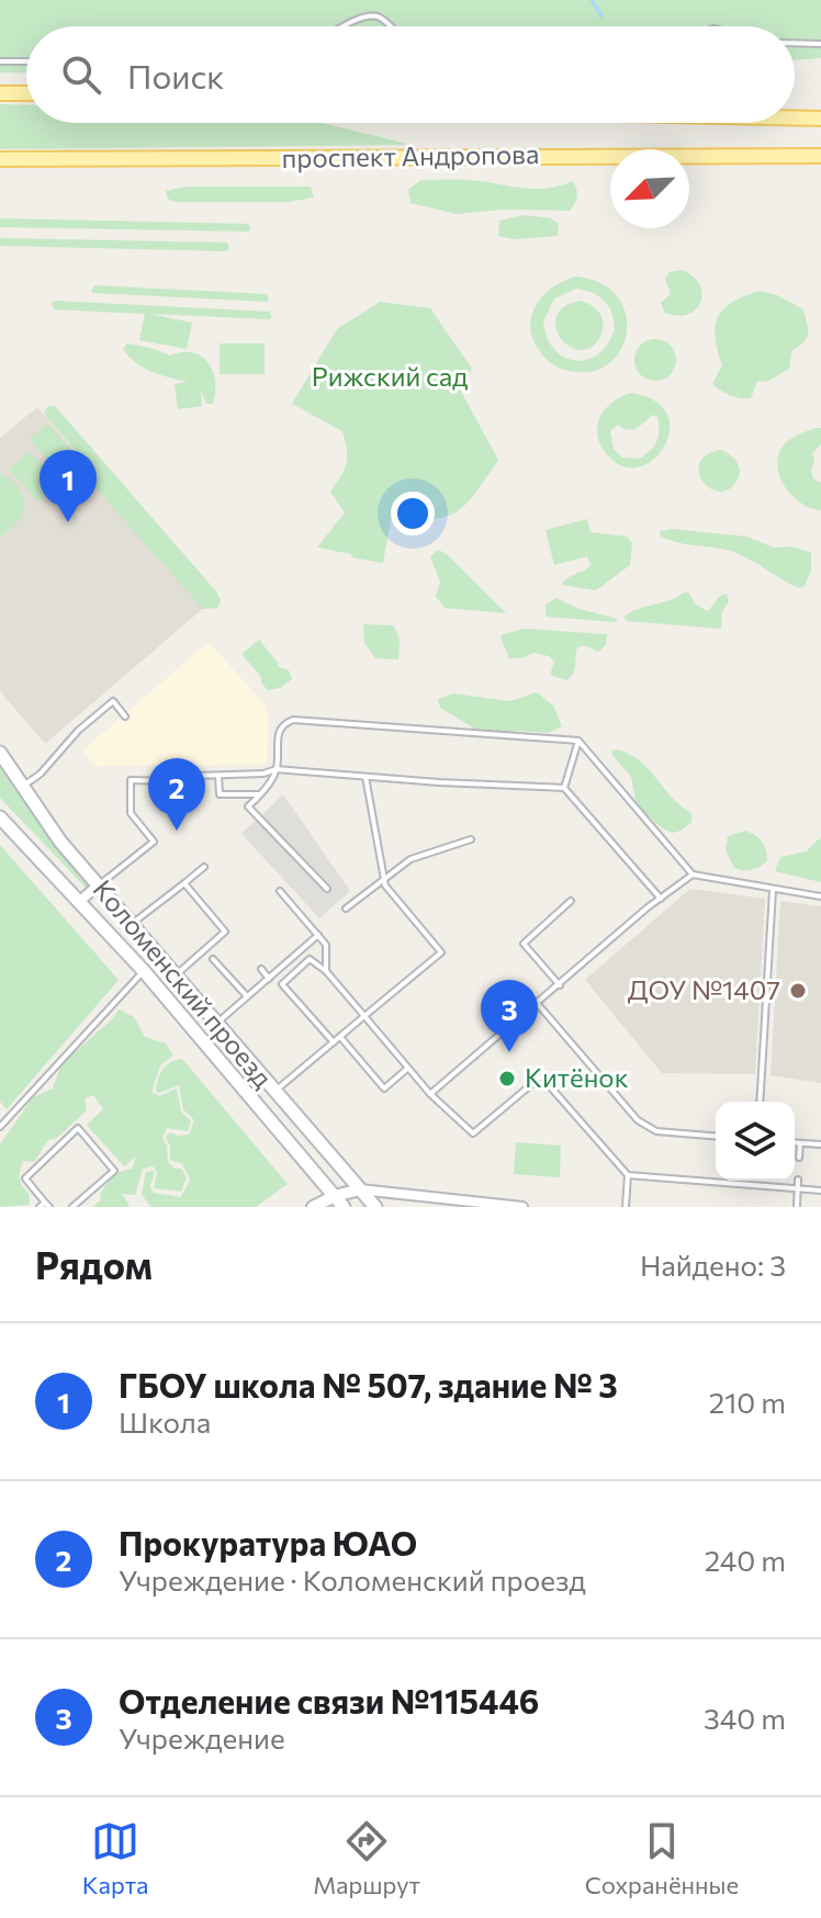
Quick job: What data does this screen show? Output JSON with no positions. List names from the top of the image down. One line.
{"streets":{"main road":["проспект Андропова","Коломенский проезд"]},"parks":["Рижский сад"],"places":["ДОУ №1407","Китёнок"],"north":"bottom left","page":{"search":"Поиск","pins":["1","2","3"],"heading":["Рядом","Найдено: 3"],"list":[{"mark":"1","name":"ГБОУ школа № 507, здание № 3","note":"Школа","value":"210 m"},{"mark":"2","name":"Прокуратура ЮАО","note":"Учреждение · Коломенский проезд","value":"240 m"},{"mark":"3","name":"Отделение связи №115446","note":"Учреждение","value":"340 m"}],"nav":["Карта","Маршрут","Сохранённые"]}}
